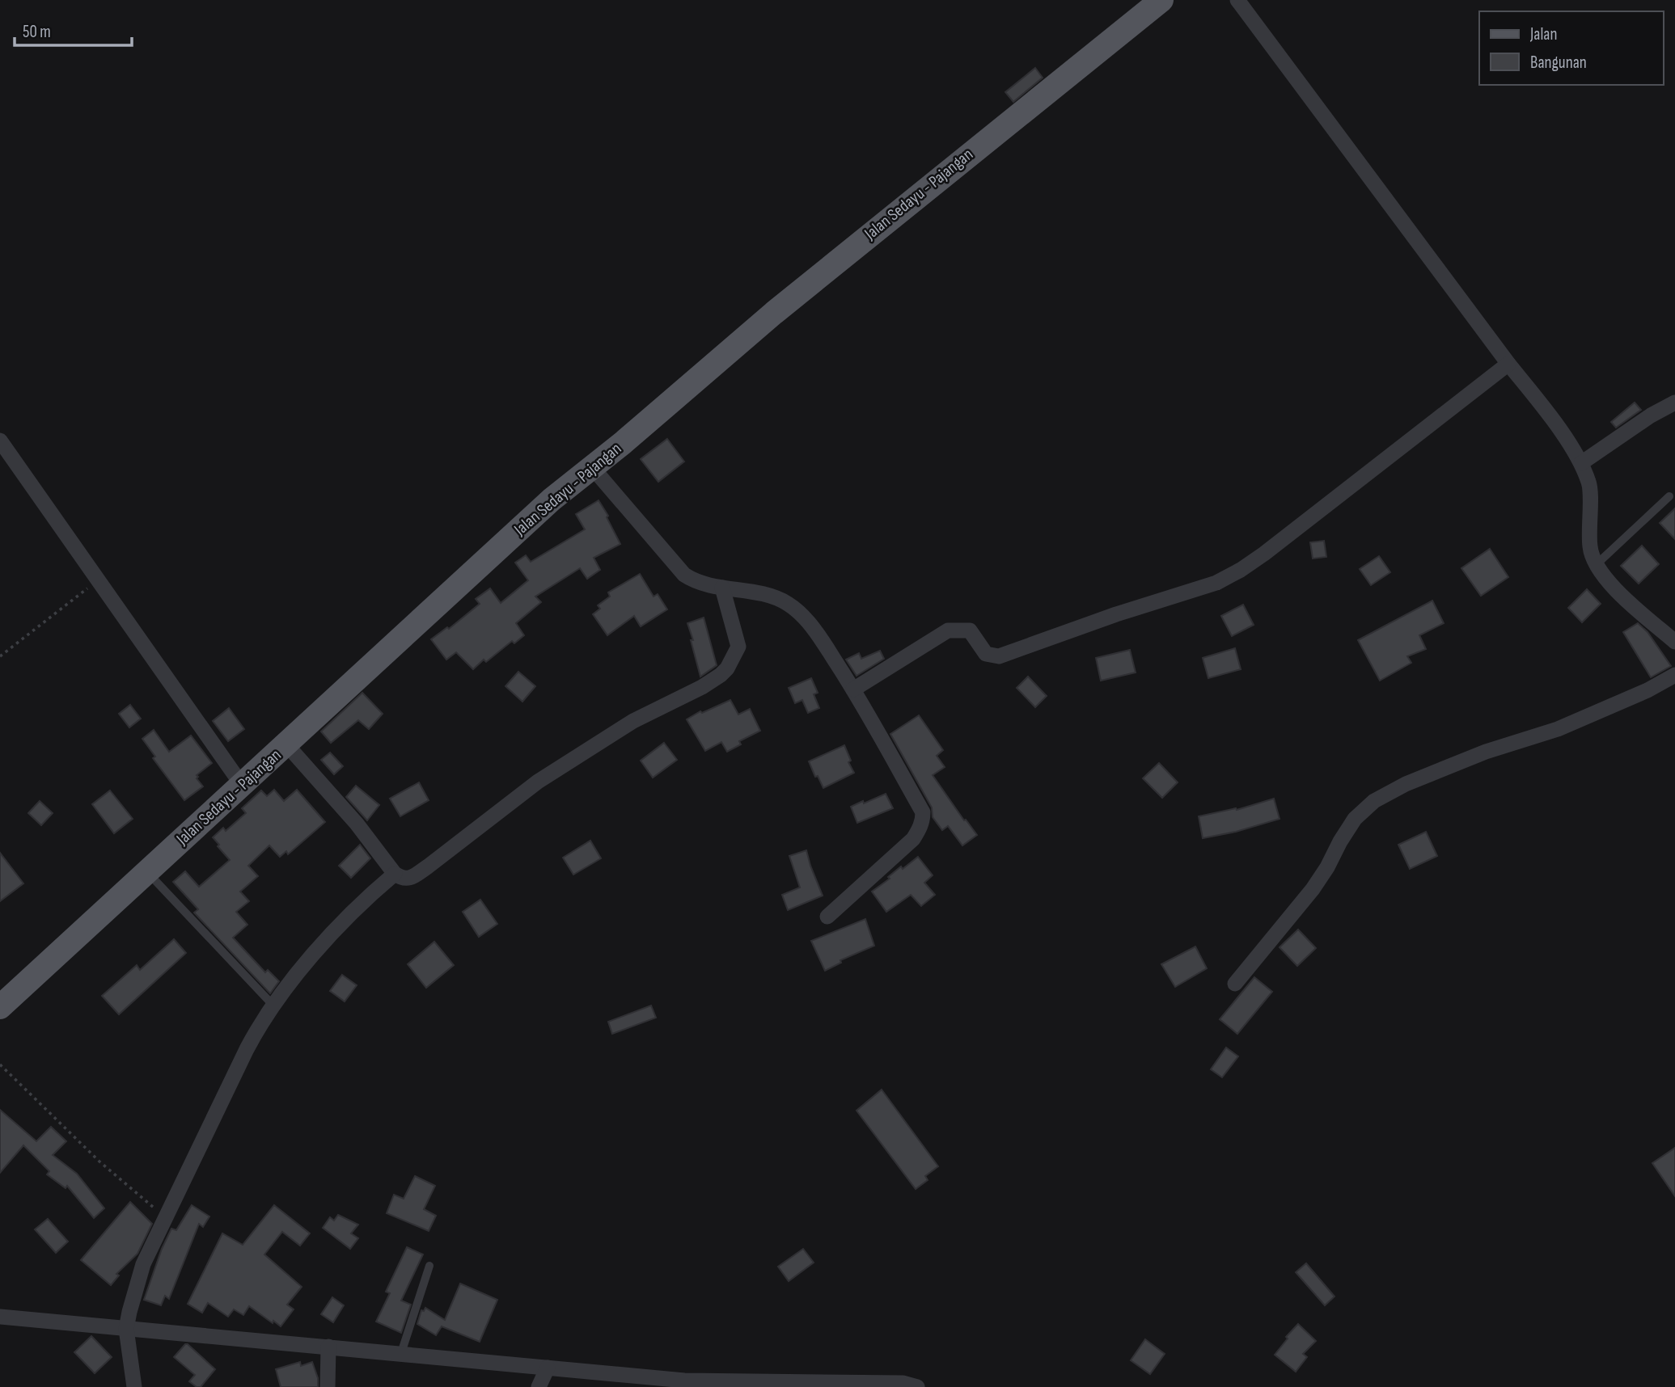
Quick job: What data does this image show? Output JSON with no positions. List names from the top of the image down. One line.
{"streets":{"main road":["Jalan Sedayu - Pajangan"]},"legend":["Jalan","Bangunan"],"scale_bar":"50 m"}
